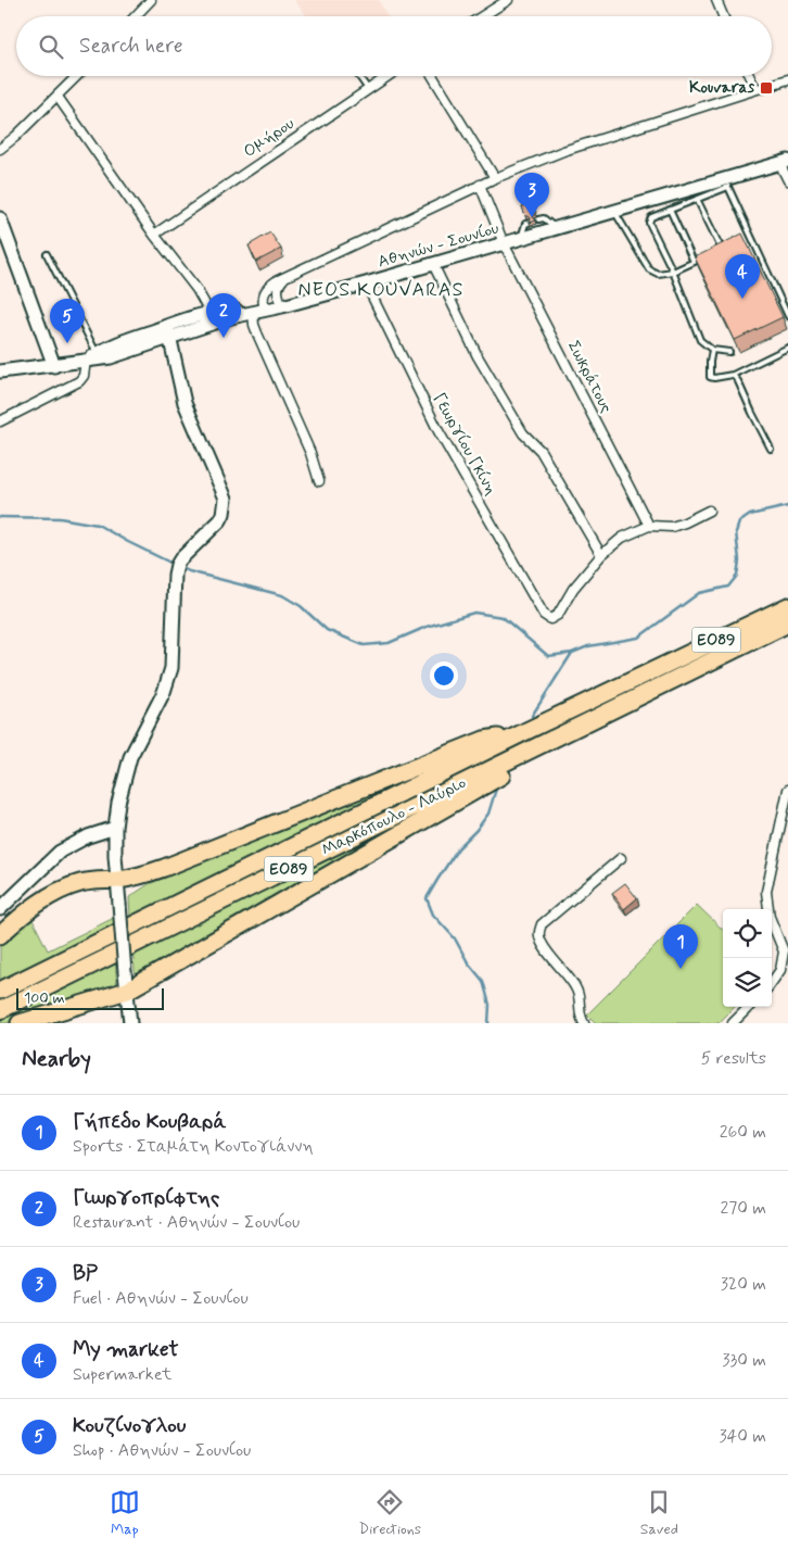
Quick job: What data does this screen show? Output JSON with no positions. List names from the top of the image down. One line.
{"streets":{"highway":["ΕΟ89","Μαρκόπουλο - Λαύριο"],"main road":["Αθηνών - Σουνίου"],"street":["Ομήρου","Σωκράτους","Γεωργίου Γκίνη"]},"crossings":[["Αθηνών - Σουνίου","Σωκράτους"],["Αθηνών - Σουνίου","Γεωργίου Γκίνη"]],"districts":["NEOS KOUVARAS"],"places":{"transit":["Kouvaras"]},"scale_bar":"100 m","page":{"search":"Search here","pins":["3","4","2","5","1"],"scale":"100 m","heading":["Nearby","5 results"],"list":[{"mark":"1","name":"Γήπεδο Κουβαρά","note":"Sports · Σταμάτη Κοντογιάννη","value":"260 m"},{"mark":"2","name":"Γιωργοπρίφτης","note":"Restaurant · Αθηνών - Σουνίου","value":"270 m"},{"mark":"3","name":"BP","note":"Fuel · Αθηνών - Σουνίου","value":"320 m"},{"mark":"4","name":"My market","note":"Supermarket","value":"330 m"},{"mark":"5","name":"Κουζίνογλου","note":"Shop · Αθηνών - Σουνίου","value":"340 m"}],"nav":["Map","Directions","Saved"]}}
